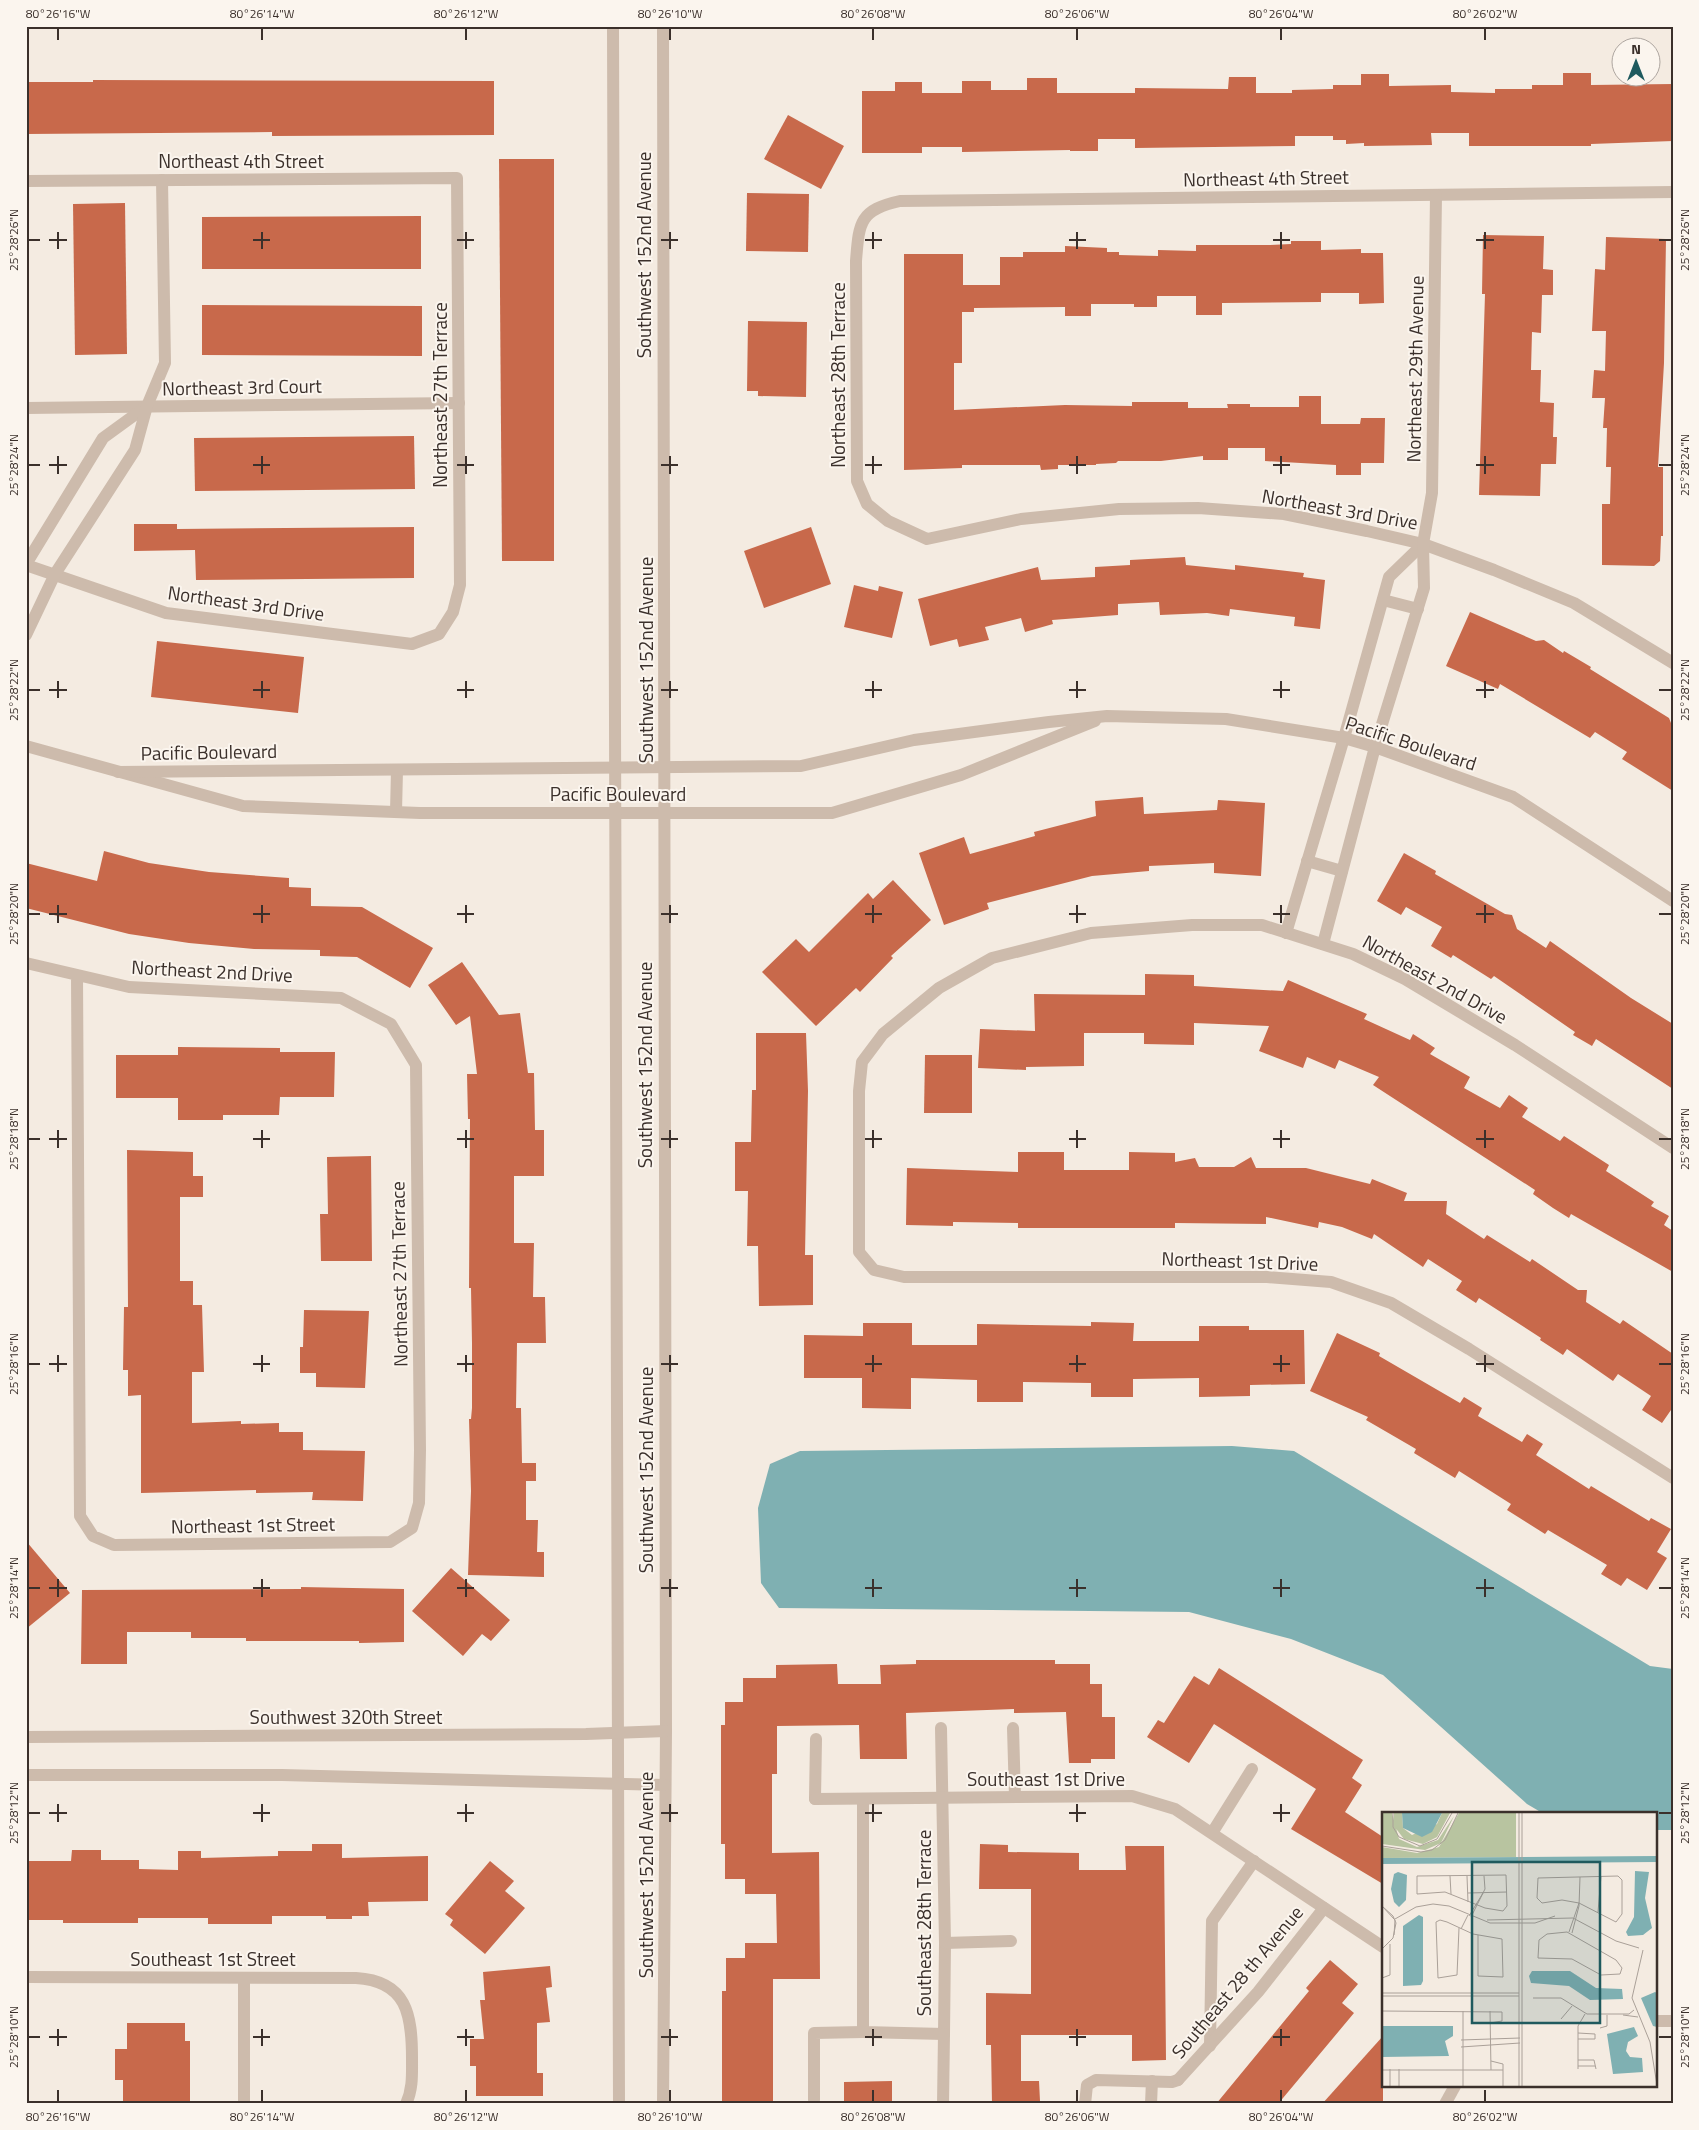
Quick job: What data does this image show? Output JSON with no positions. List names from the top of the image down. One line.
{"streets":{"street":["Northeast 4th Street","Southwest 152nd Avenue","Northeast 29th Avenue","Northeast 28th Terrace","Northeast 3rd Court","Northeast 27th Terrace","Northeast 3rd Drive","Pacific Boulevard","Northeast 2nd Drive","Northeast 1st Drive","Northeast 1st Street","Southwest 320th Street","Southeast 1st Drive","Southeast 28th Terrace","Southeast 1st Street","Southeast 28 th Avenue"]},"crossings":[["Northeast 4th Street","Northeast 29th Avenue"],["Northeast 4th Street","Northeast 28th Terrace"],["Northeast 4th Street","Northeast 27th Terrace"],["Southwest 152nd Avenue","Pacific Boulevard"],["Southwest 152nd Avenue","Southwest 320th Street"],["Northeast 29th Avenue","Northeast 3rd Drive"],["Northeast 29th Avenue","Pacific Boulevard"],["Northeast 29th Avenue","Northeast 2nd Drive"],["Northeast 28th Terrace","Northeast 3rd Drive"],["Northeast 3rd Court","Northeast 27th Terrace"],["Northeast 27th Terrace","Northeast 3rd Drive"],["Northeast 27th Terrace","Northeast 2nd Drive"],["Northeast 27th Terrace","Northeast 1st Street"],["Northeast 2nd Drive","Northeast 1st Drive"],["Northeast 2nd Drive","Northeast 1st Street"],["Southeast 1st Drive","Southeast 28th Terrace"],["Southeast 1st Drive","Southeast 28 th Avenue"]],"north":"top","coordinates":["80°26'16\"W","80°26'14\"W","80°26'12\"W","80°26'10\"W","80°26'08\"W","80°26'06\"W","80°26'04\"W","80°26'02\"W","25°28'26\"N","25°28'24\"N","25°28'22\"N","25°28'20\"N","25°28'18\"N","25°28'16\"N","25°28'14\"N","25°28'12\"N","25°28'10\"N"]}
